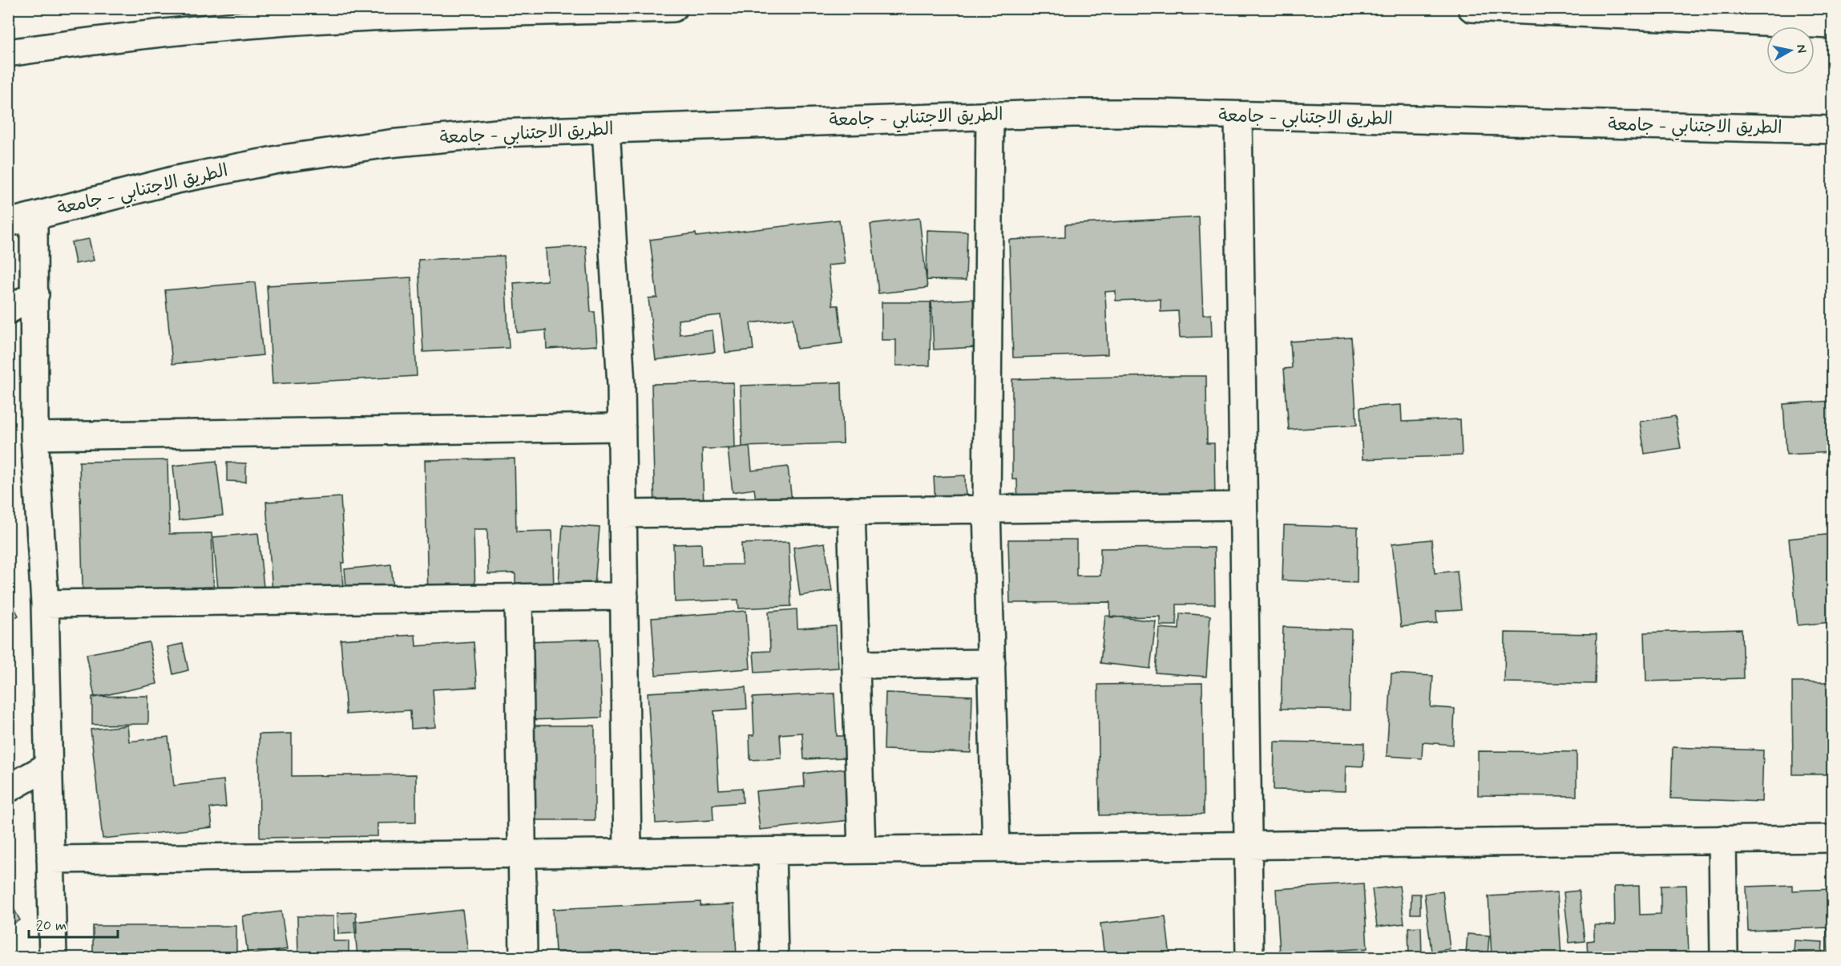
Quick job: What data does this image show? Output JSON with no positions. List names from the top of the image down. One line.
{"streets":{"street":["الطريق الاجتنابي - جامعة"]},"scale_bar":"20 m","north":"right"}
